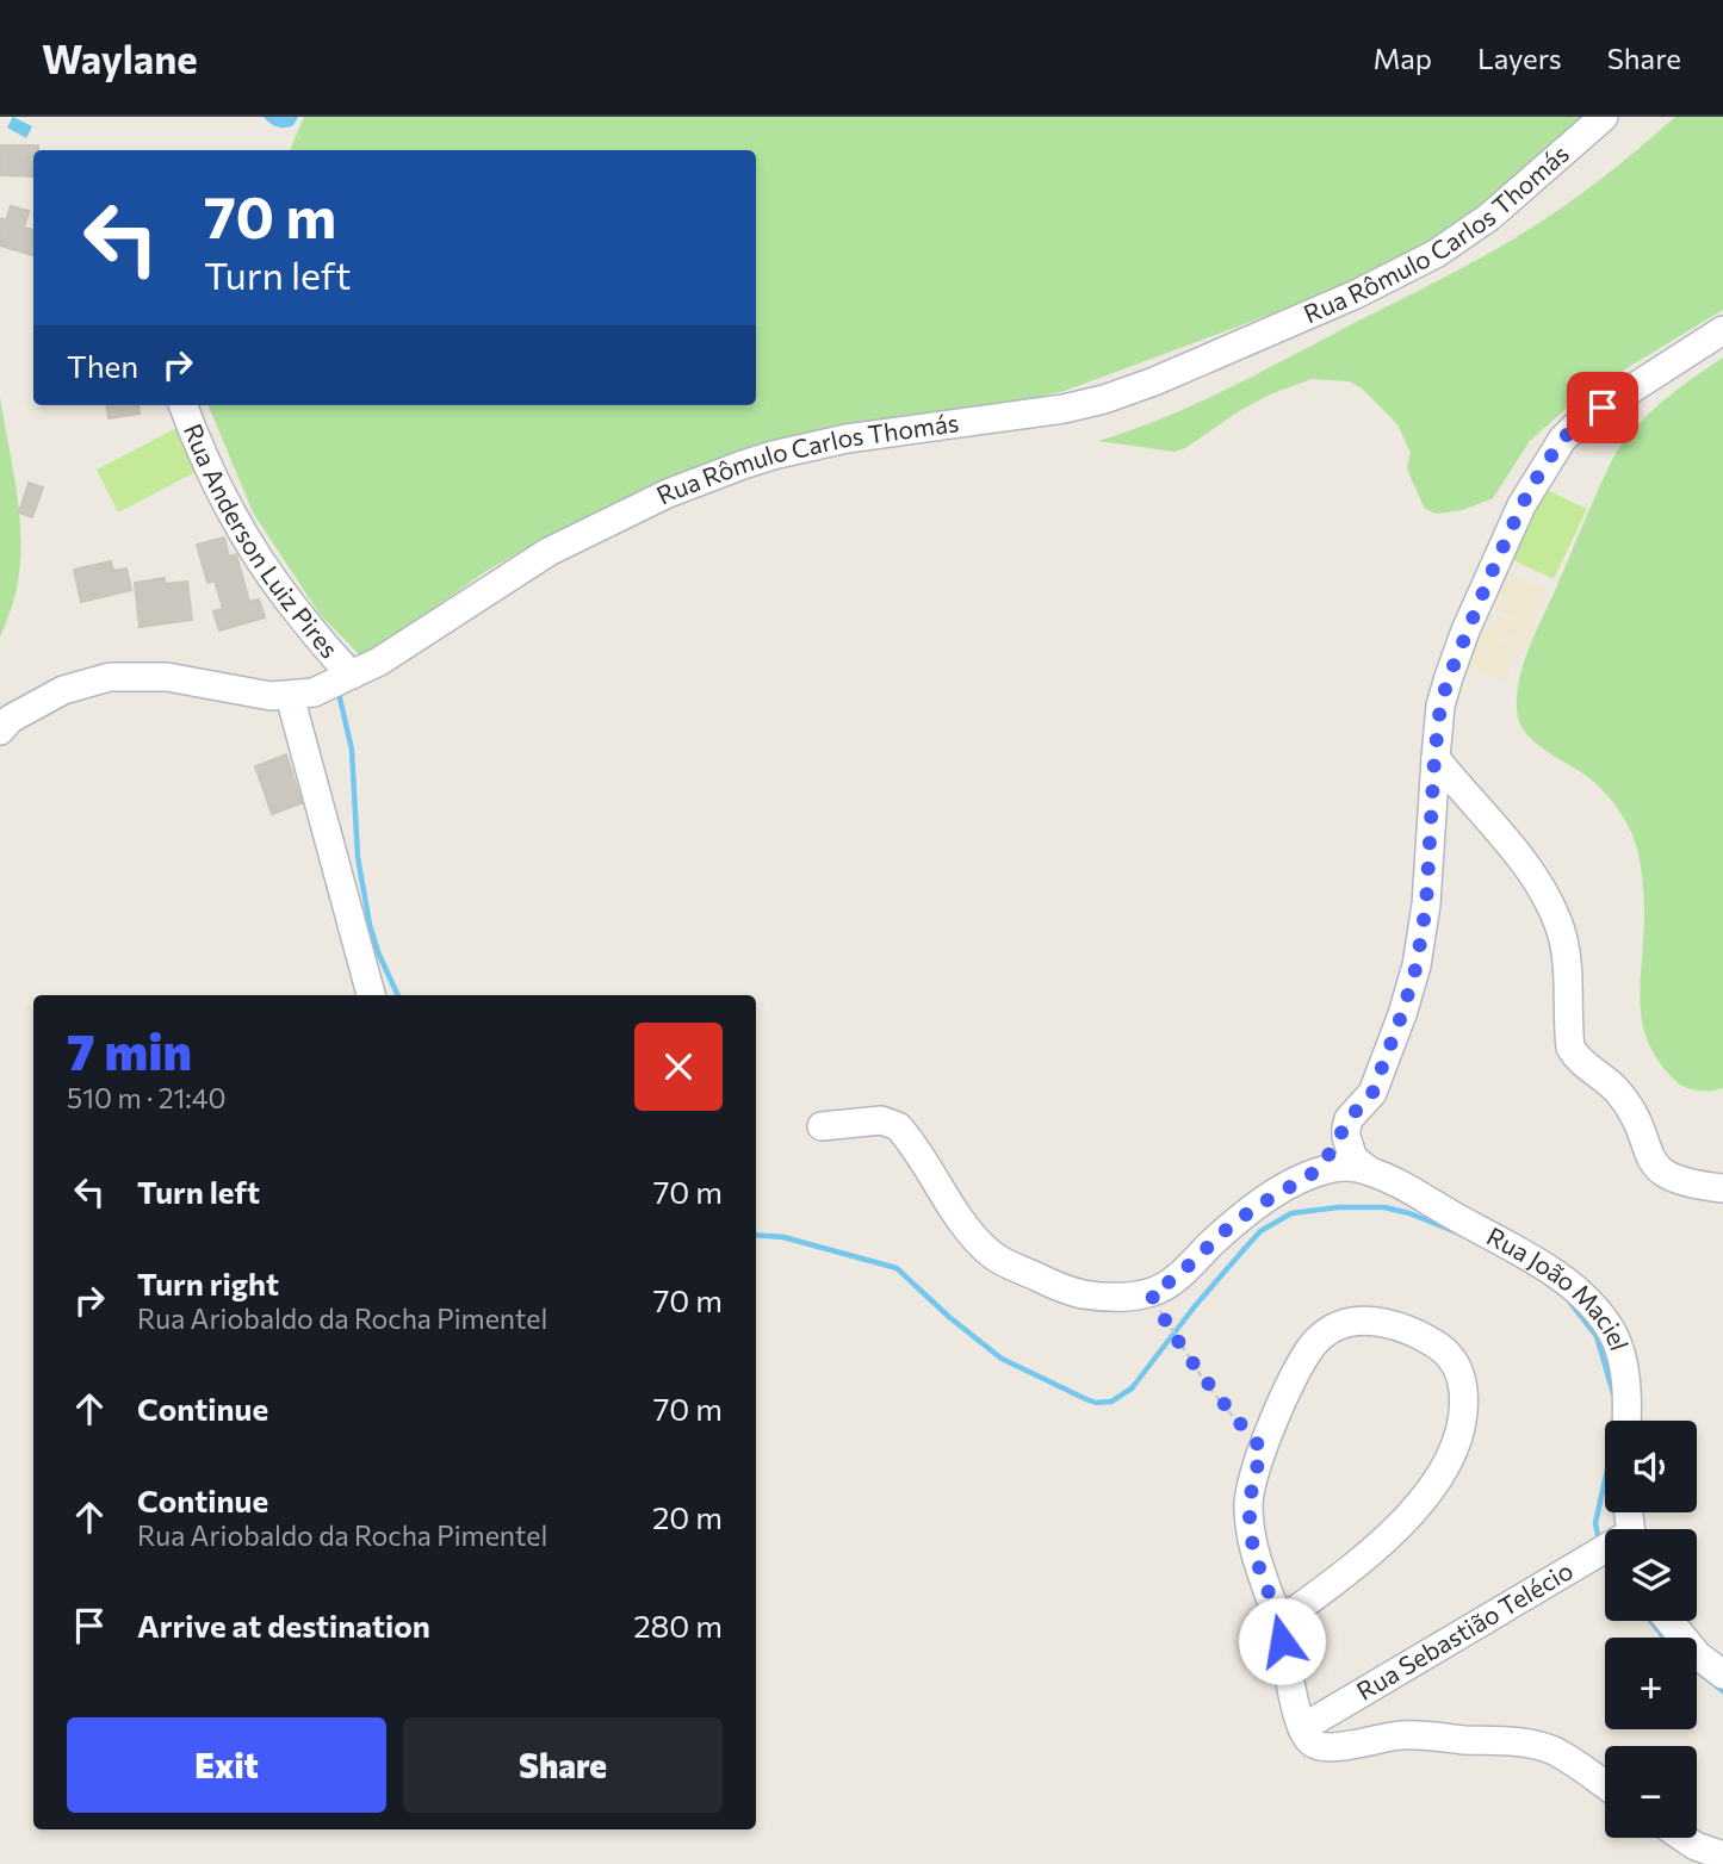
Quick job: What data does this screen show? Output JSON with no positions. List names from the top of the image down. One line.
{"streets":{"street":["Rua Rômulo Carlos Thomás","Rua Anderson Luiz Pires","Rua João Maciel","Rua Sebastião Telécio"]},"crossings":[["Rua Rômulo Carlos Thomás","Rua Anderson Luiz Pires"]],"page":{"header":"Waylane","nav":["Map","Layers","Share"],"turn":["70 m","Turn left"],"then":"Then","heading":["7 min","510 m · 21:40"],"list":[{"name":"Turn left","value":"70 m"},{"name":"Turn right","note":"Rua Ariobaldo da Rocha Pimentel","value":"70 m"},{"name":"Continue","value":"70 m"},{"name":"Continue","note":"Rua Ariobaldo da Rocha Pimentel","value":"20 m"},{"name":"Arrive at destination","value":"280 m"}],"map_buttons":["+","−"],"buttons":["Exit","Share"]}}
